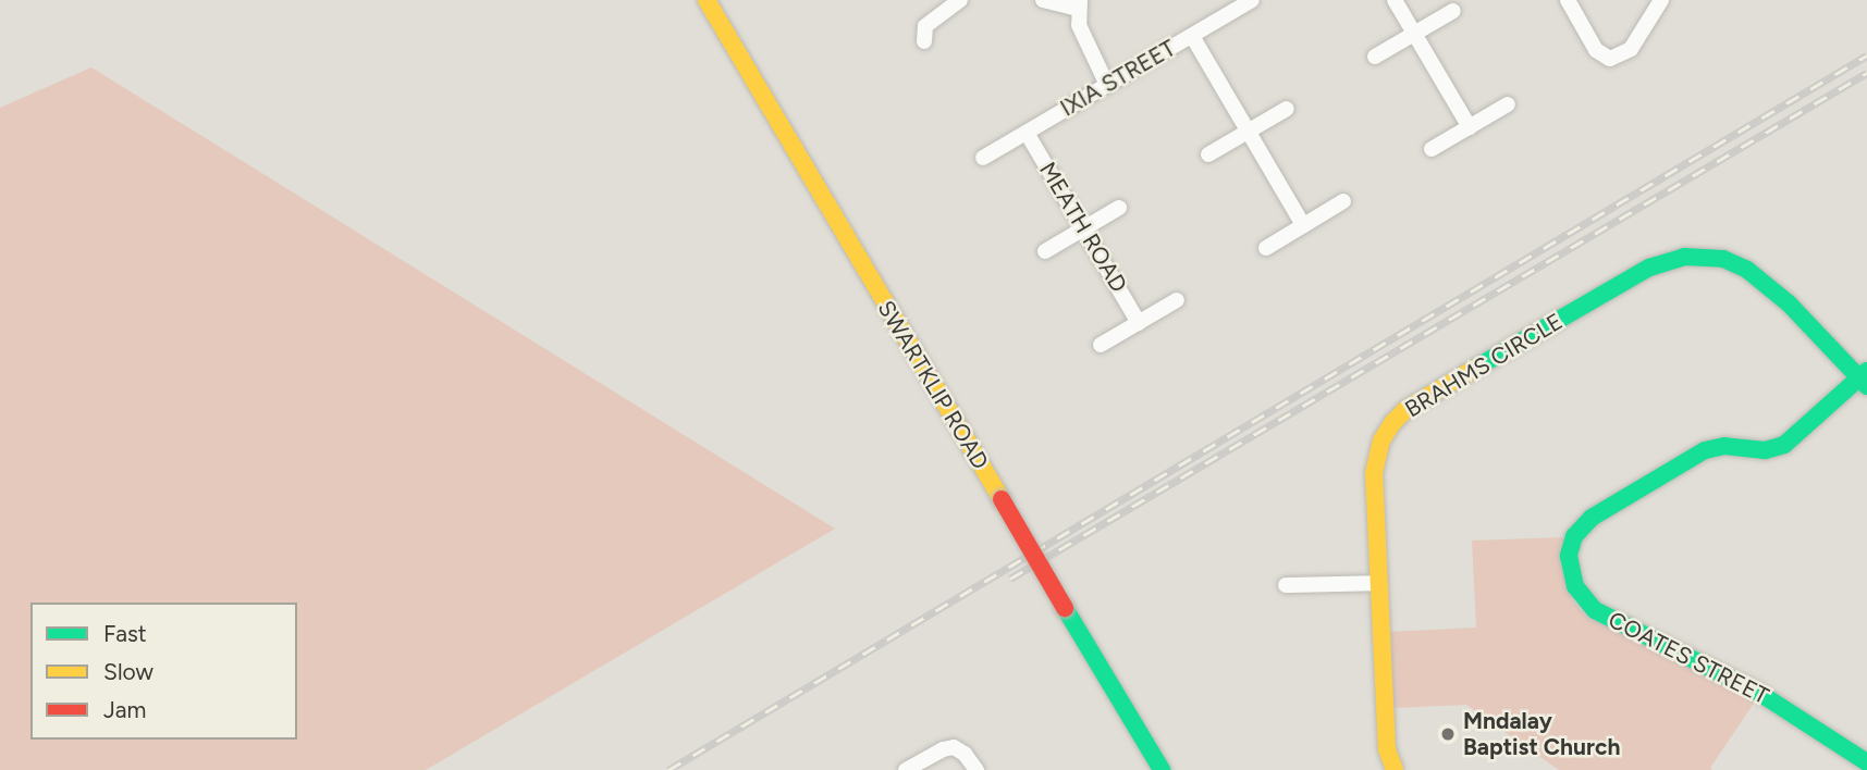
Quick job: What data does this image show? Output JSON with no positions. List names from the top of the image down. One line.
{"streets":{"street":["IXIA STREET","MEATH ROAD","BRAHMS CIRCLE","SWARTKLIP ROAD","COATES STREET"]},"crossings":[["IXIA STREET","MEATH ROAD"],["BRAHMS CIRCLE","COATES STREET"]],"places":["Mndalay Baptist Church"],"legend":["Fast","Slow","Jam"]}
